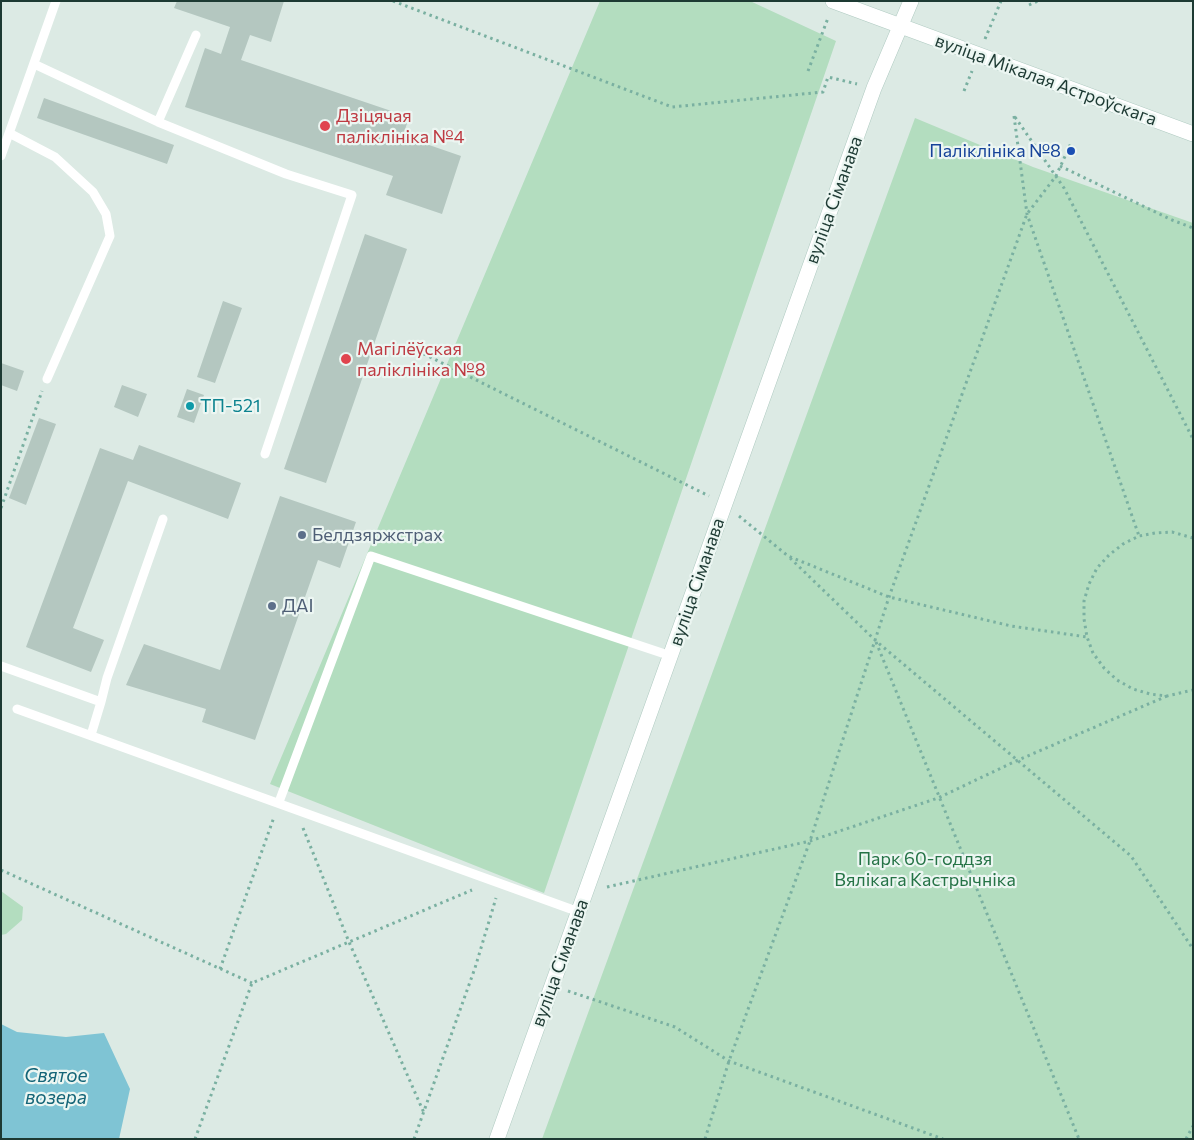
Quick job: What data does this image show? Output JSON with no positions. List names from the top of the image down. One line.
{"streets":{"main road":["вуліца Мікалая Астроўскага","вуліца Сіманава"]},"crossings":[["вуліца Мікалая Астроўскага","вуліца Сіманава"]],"water":["Святое возера"],"parks":["Парк 60-годдзя Вялікага Кастрычніка"],"places":["Дзіцячая паліклініка №4","Паліклініка №8","Магілёўская паліклініка №8","ТП-521","Белдзяржстрах","ДАІ"]}
